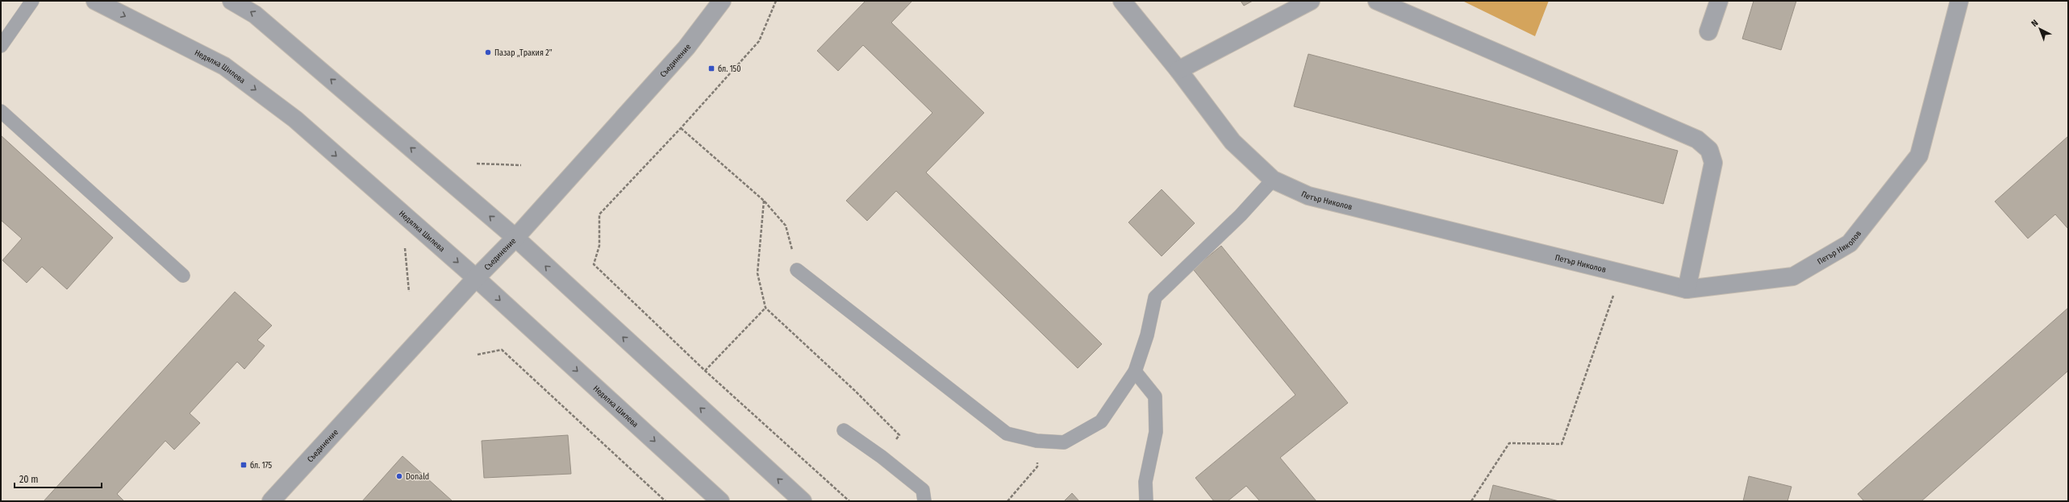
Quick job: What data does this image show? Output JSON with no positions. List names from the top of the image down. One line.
{"streets":{"street":["Съединение","Недялка Шилева","Петър Николов"]},"crossings":[["Съединение","Недялка Шилева"]],"places":{"other":["Пазар „Тракия 2”","Donald"],"transit":["бл. 150","бл. 175"]},"scale_bar":"20 m","north":"top left"}
